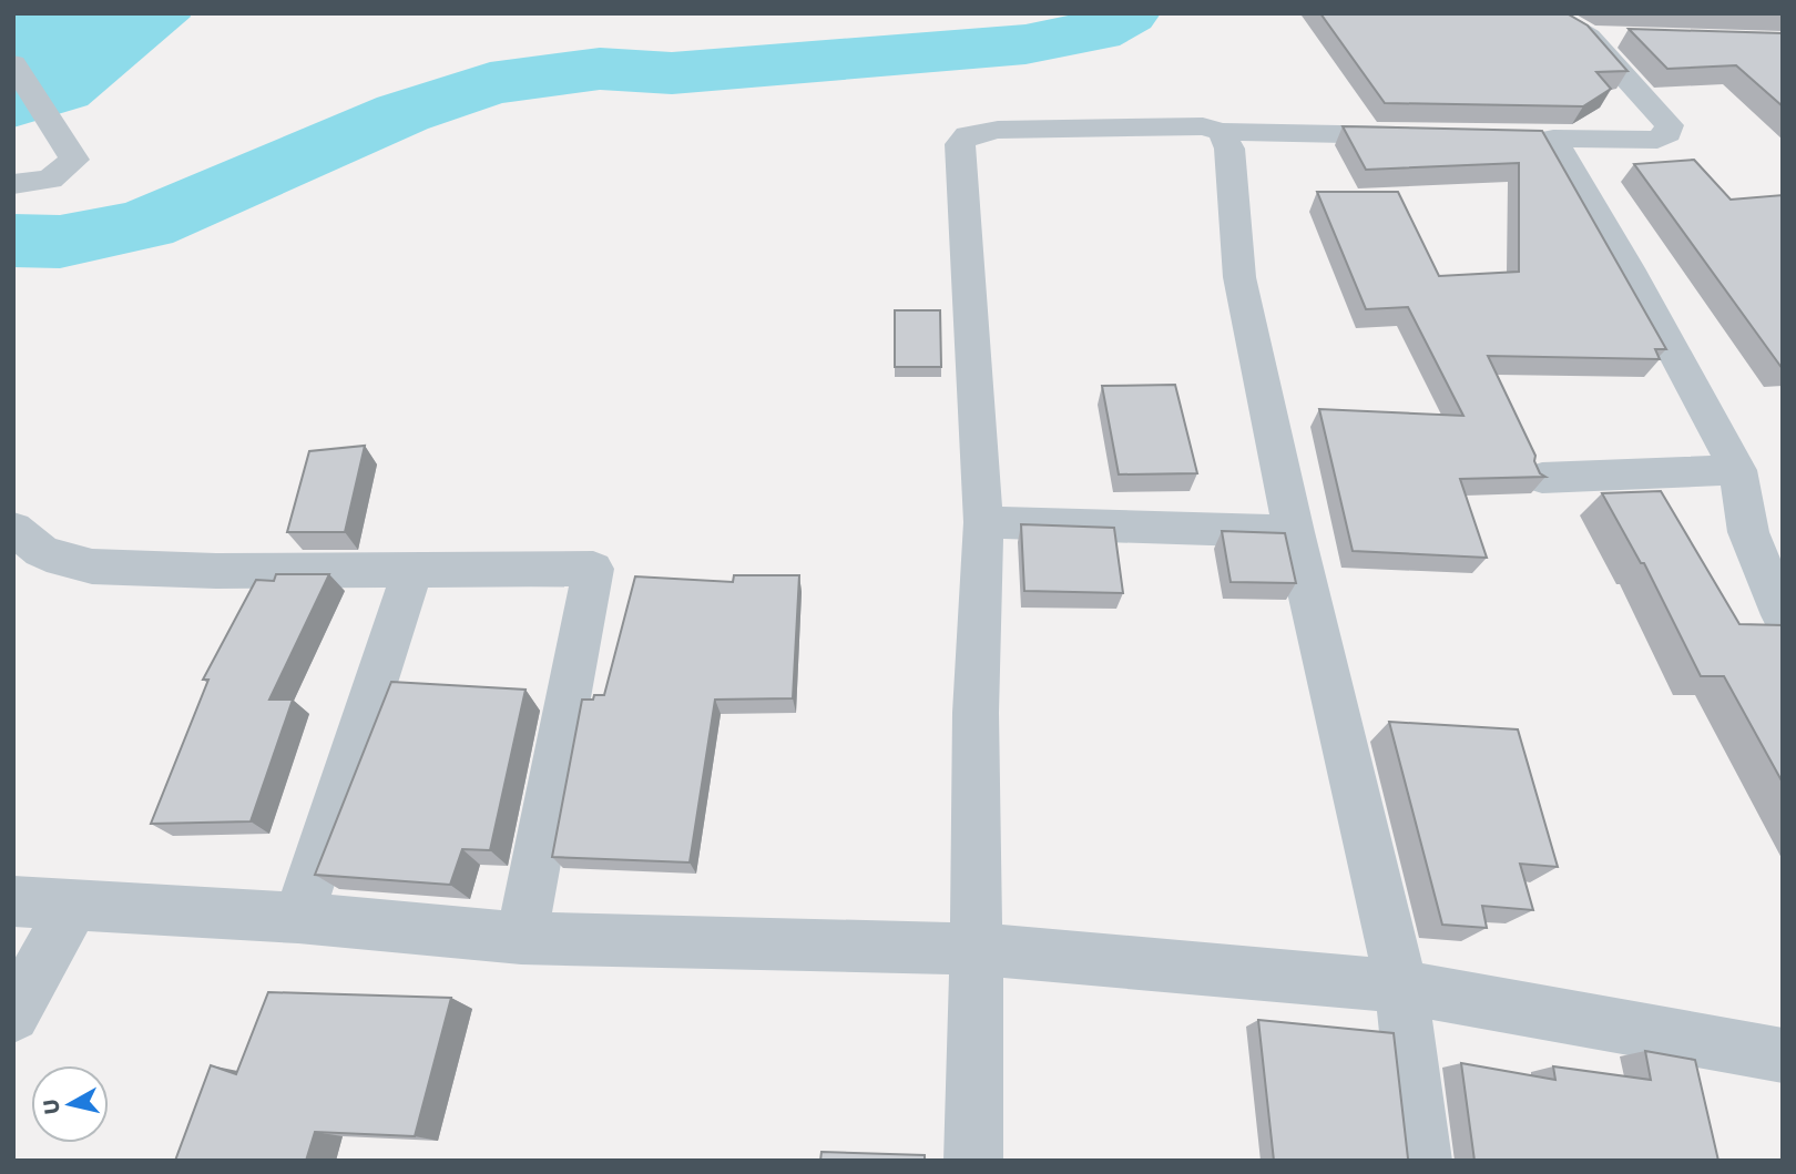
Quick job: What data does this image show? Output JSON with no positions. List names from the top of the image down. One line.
{"north":"left"}
